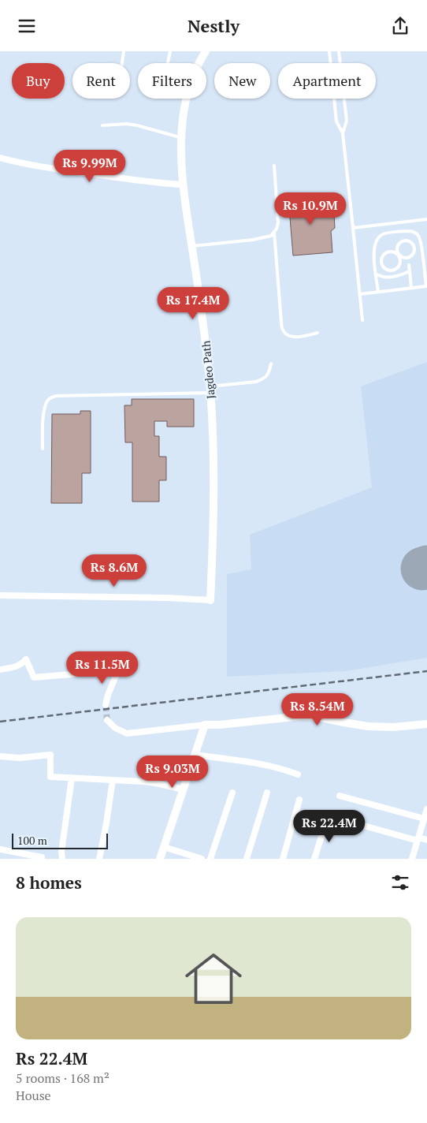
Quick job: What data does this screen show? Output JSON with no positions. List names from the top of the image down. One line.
{"streets":{"main road":["Jagdeo Path"]},"scale_bar":"100 m","page":{"header":"Nestly","chip":["Buy","Rent","Filters","New","Apartment"],"price":["Rs 9.99M","Rs 10.9M","Rs 17.4M","Rs 8.6M","Rs 11.5M","Rs 8.54M","Rs 9.03M","Rs 22.4M"],"scale":"100 m","heading":"8 homes","list":[{"name":"Rs 22.4M","note":"5 rooms · 168 m² · House"}]}}
